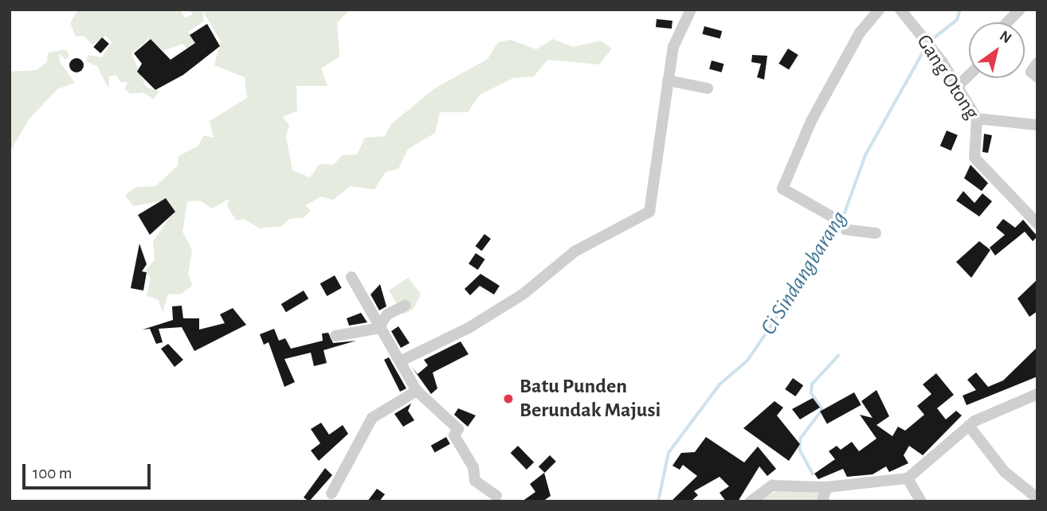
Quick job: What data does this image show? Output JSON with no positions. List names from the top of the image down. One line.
{"streets":{"street":["Gang Otong"]},"water":["Ci Sindangbarang"],"places":["Batu Punden Berundak Majusi"],"scale_bar":"100 m","north":"top right"}
